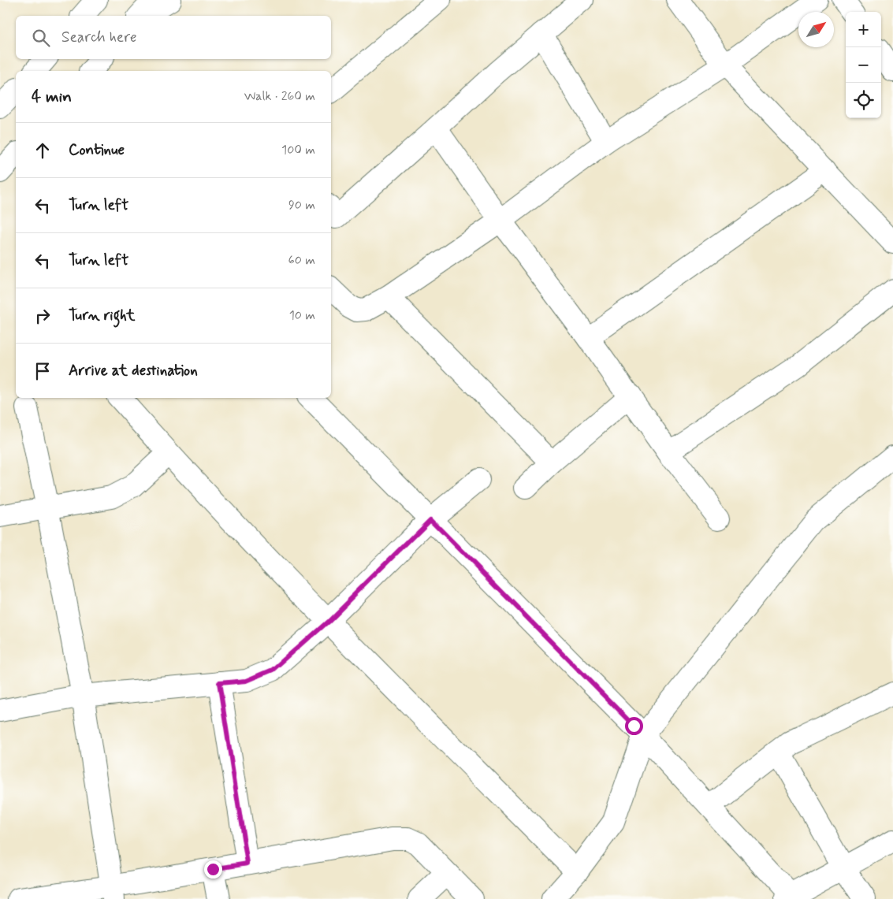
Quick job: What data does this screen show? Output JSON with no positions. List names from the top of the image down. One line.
{"north":"top right","page":{"map_buttons":["+","−"],"search":"Search here","heading":["4 min","Walk · 260 m"],"list":[["Continue","100 m"],["Turn left","90 m"],["Turn left","60 m"],["Turn right","10 m"],"Arrive at destination"]}}
